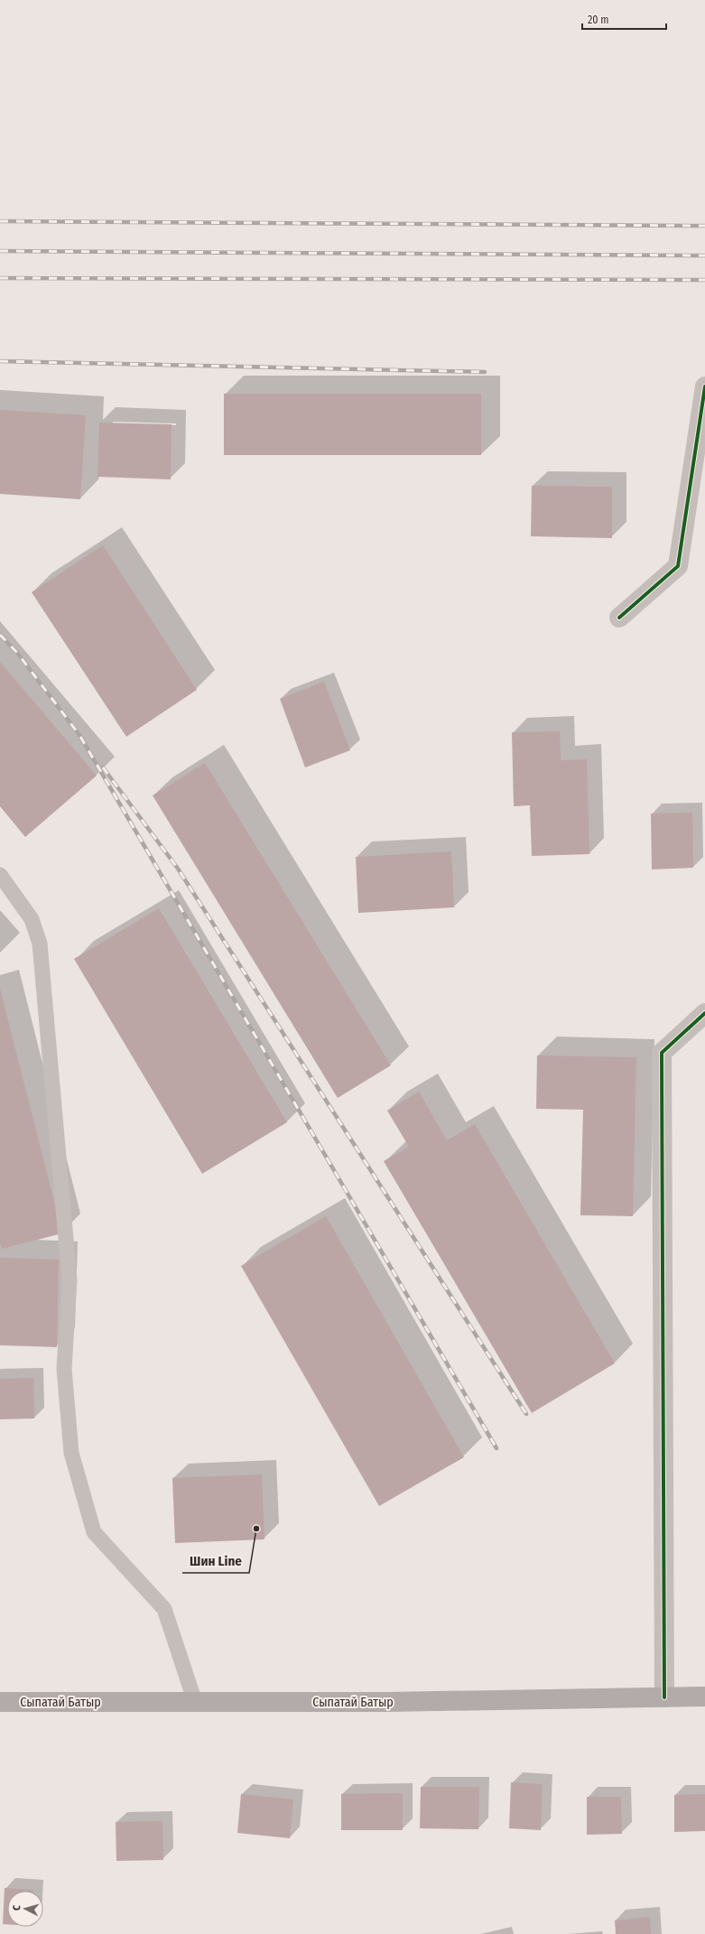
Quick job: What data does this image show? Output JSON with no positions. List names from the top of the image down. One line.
{"streets":{"main road":["Сыпатай Батыр"]},"places":["Шин Line"],"scale_bar":"20 m","north":"left"}
